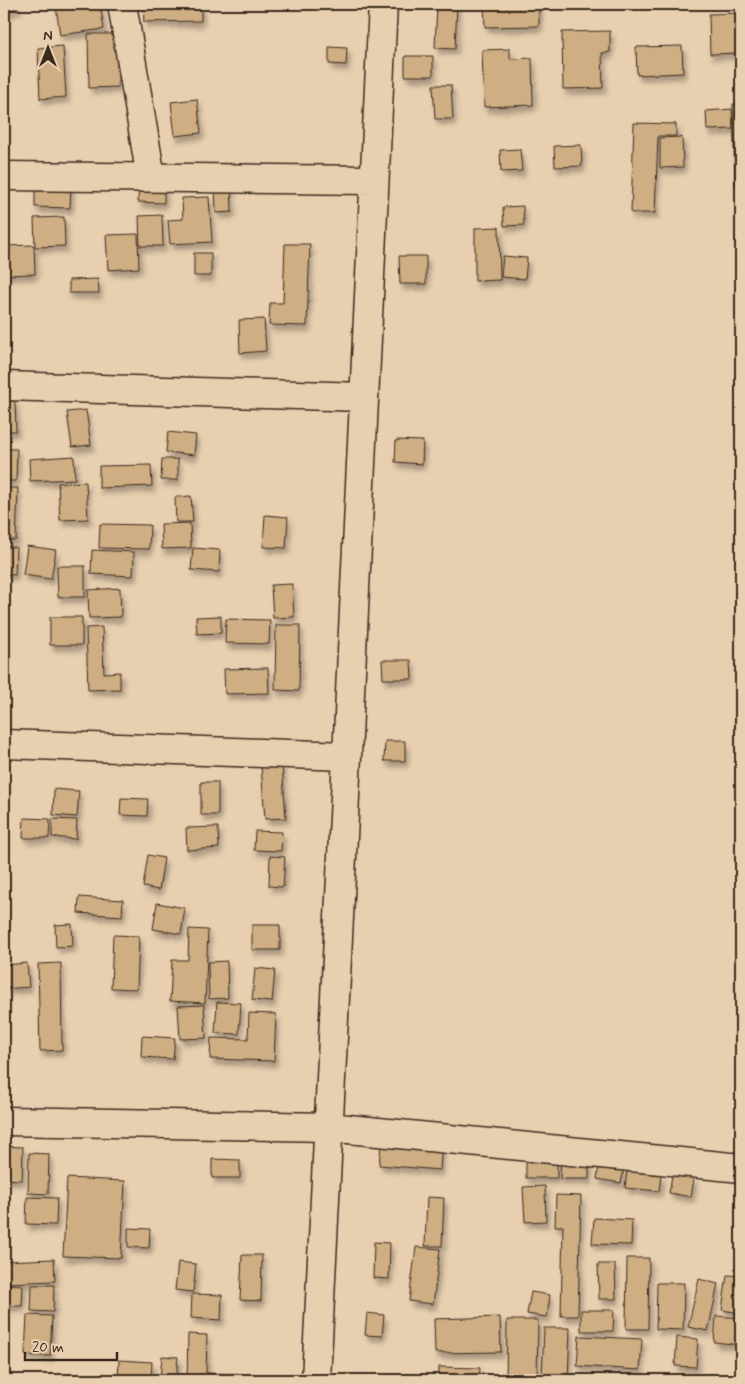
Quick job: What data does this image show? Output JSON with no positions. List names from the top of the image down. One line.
{"scale_bar":"20 m","north":"top"}
